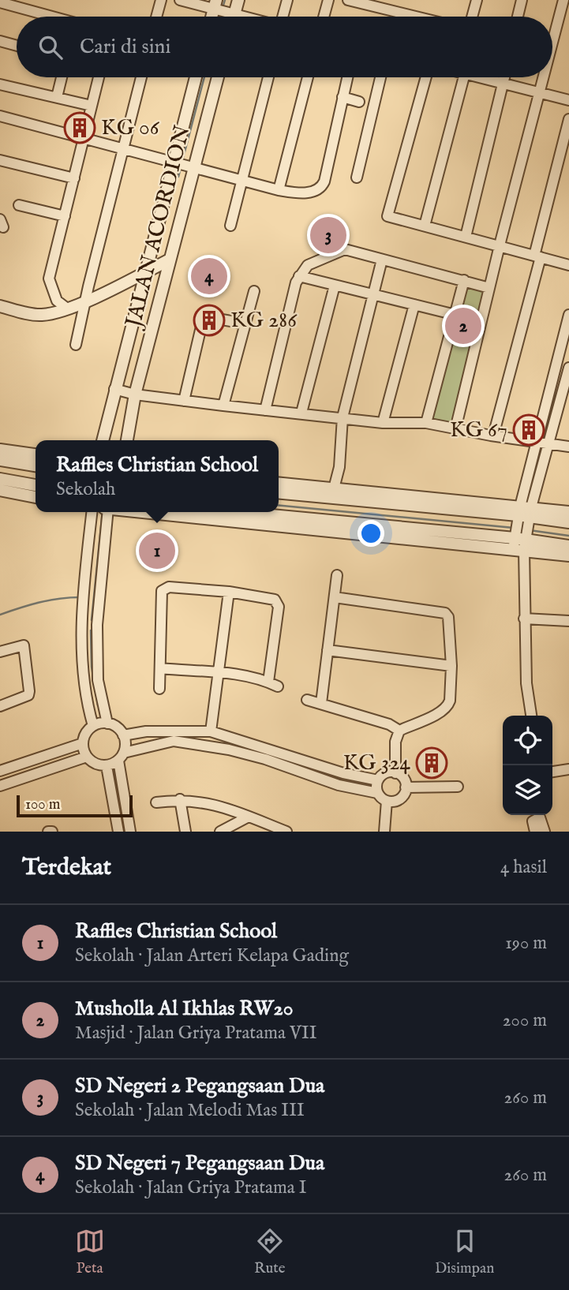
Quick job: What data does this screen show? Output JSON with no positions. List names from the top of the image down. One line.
{"streets":{"street":["JALAN ACORDION"]},"places":{"building":["KG 06","KG 286","KG 67","KG 324"]},"scale_bar":"100 m","page":{"search":"Cari di sini","pins":["3","4","2","1"],"popup":["Raffles Christian School","Sekolah"],"scale":"100 m","heading":["Terdekat","4 hasil"],"list":[{"mark":"1","name":"Raffles Christian School","note":"Sekolah · Jalan Arteri Kelapa Gading","value":"190 m"},{"mark":"2","name":"Musholla Al Ikhlas RW20","note":"Masjid · Jalan Griya Pratama VII","value":"200 m"},{"mark":"3","name":"SD Negeri 2 Pegangsaan Dua","note":"Sekolah · Jalan Melodi Mas III","value":"260 m"},{"mark":"4","name":"SD Negeri 7 Pegangsaan Dua","note":"Sekolah · Jalan Griya Pratama I","value":"260 m"}],"nav":["Peta","Rute","Disimpan"]}}
